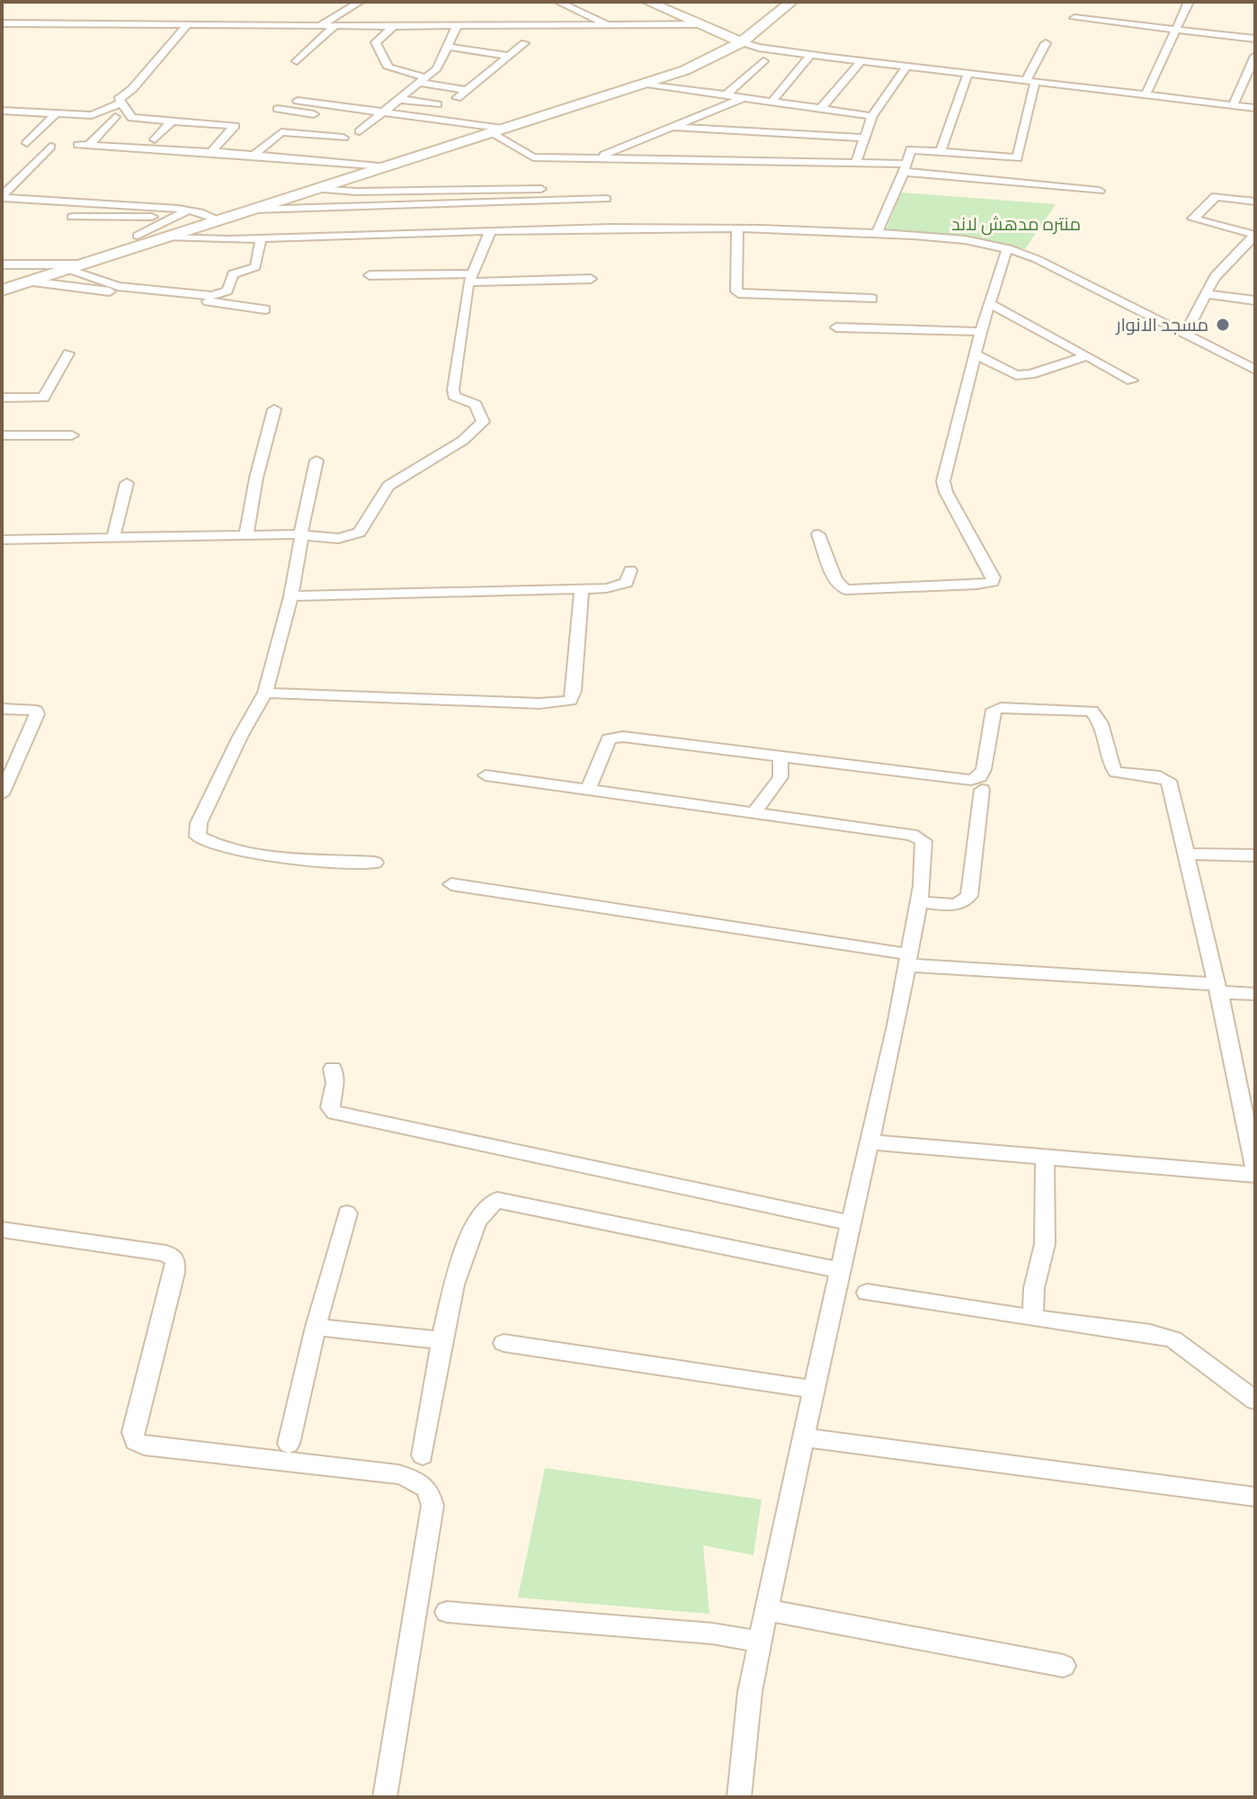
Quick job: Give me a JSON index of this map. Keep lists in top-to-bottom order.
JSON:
{
  "parks": ["منتره مدهش لاند"],
  "places": ["مسجد الانوار"]
}
